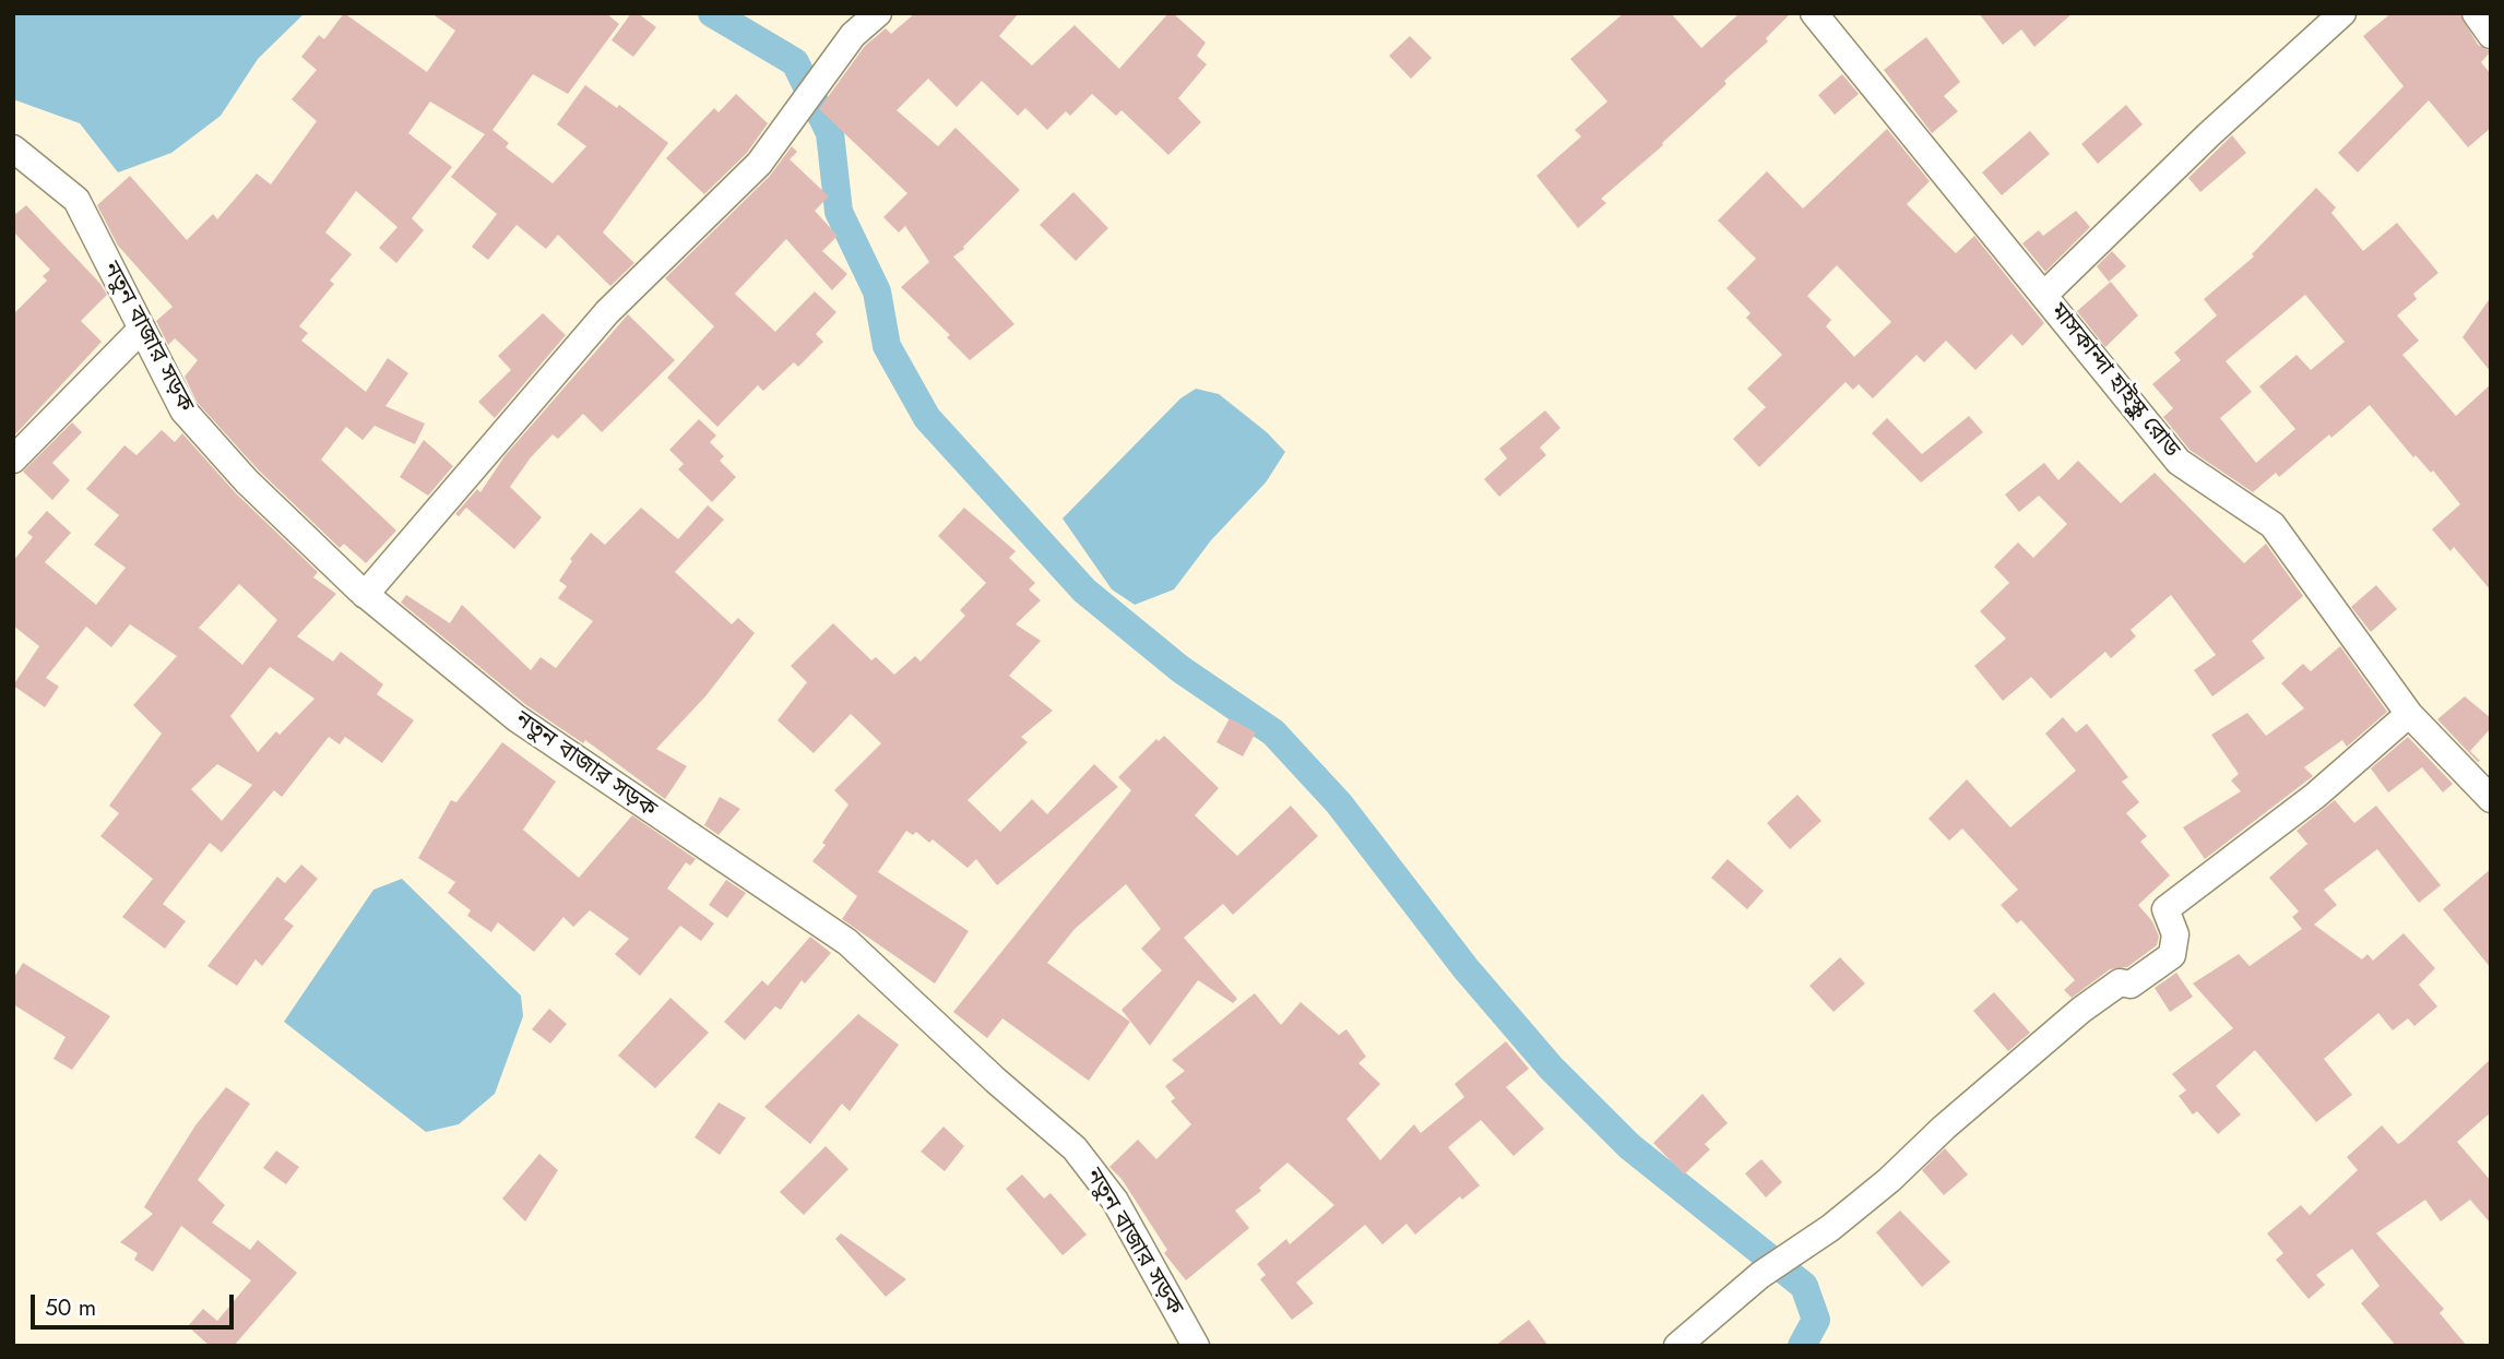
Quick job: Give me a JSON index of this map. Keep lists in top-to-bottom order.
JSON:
{
  "streets": {
    "street": ["নতুন বাজার সড়ক", "মাসকান্দা হাইস্কুল রোড"]
  },
  "scale_bar": "50 m"
}
